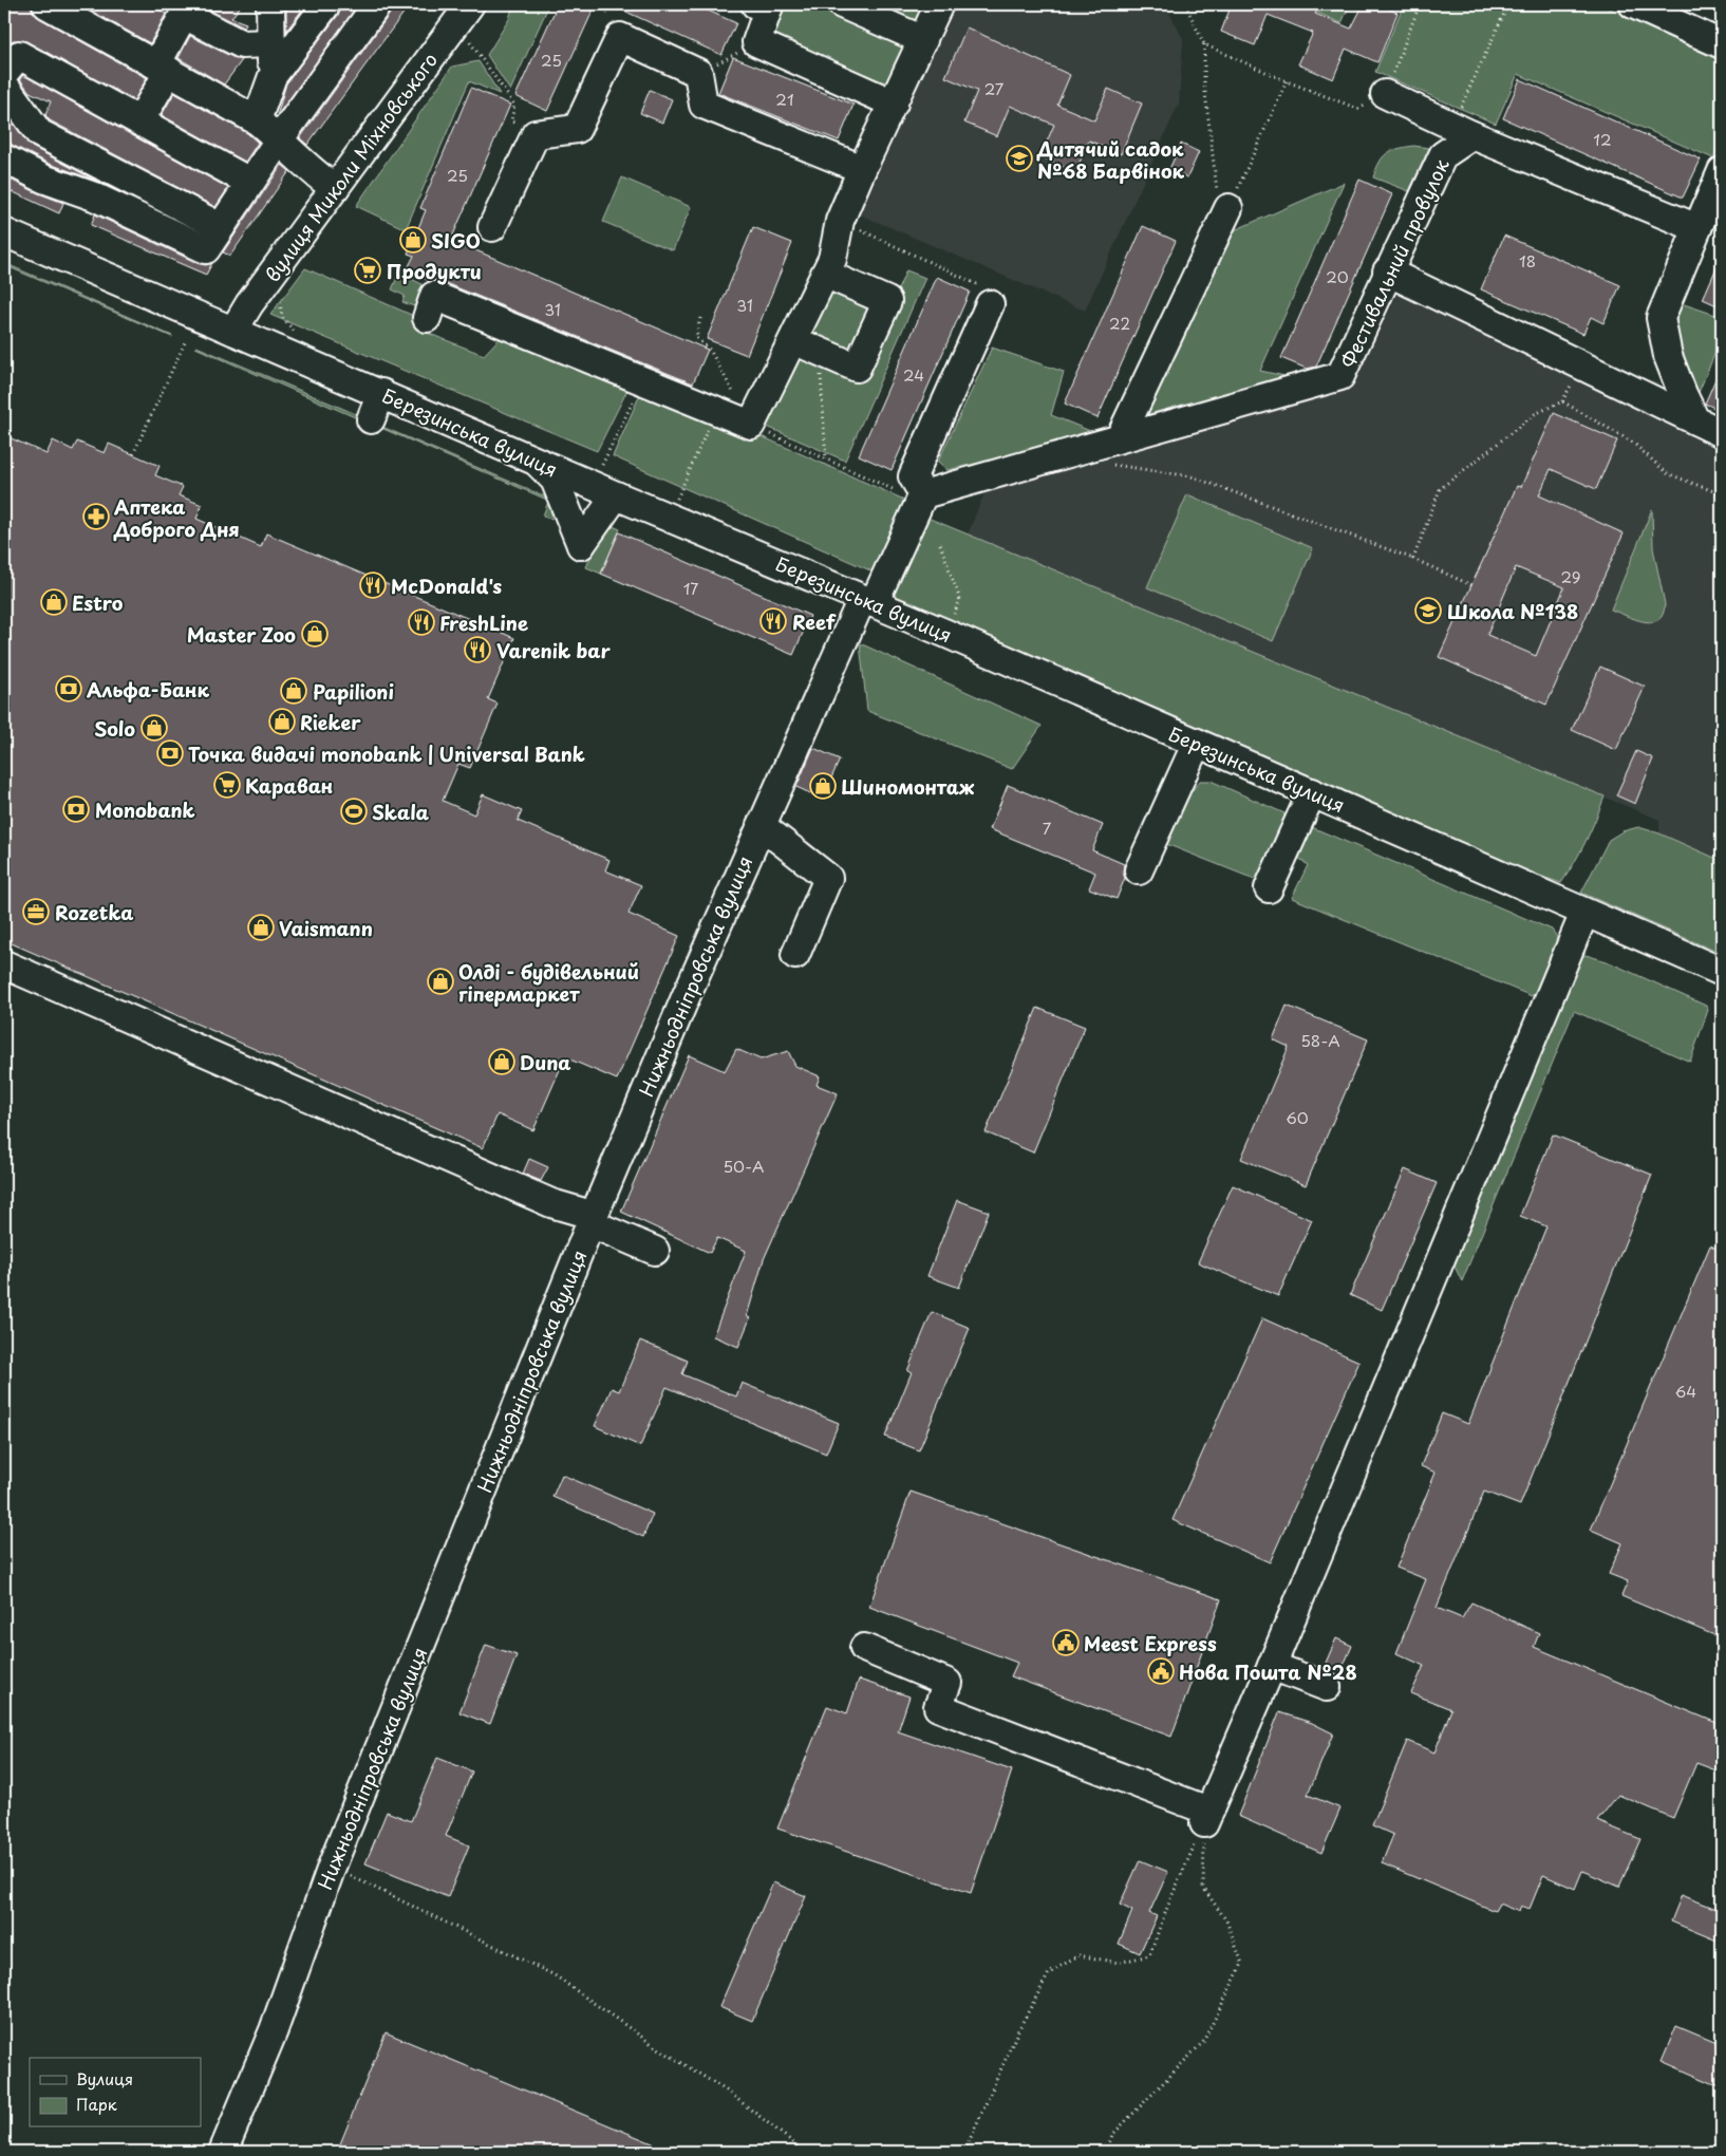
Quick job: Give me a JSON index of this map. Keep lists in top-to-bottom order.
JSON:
{
  "streets": {
    "street": [
      "вулиця Миколи Міхновського",
      "Фестивальний провулок",
      "Березинська вулиця",
      "Нижньодніпровська вулиця"
    ]
  },
  "crossings": [
    ["вулиця Миколи Міхновського", "Березинська вулиця"],
    ["Березинська вулиця", "Нижньодніпровська вулиця"]
  ],
  "places": {
    "school or university": ["Дитячий садок №68 Барвінок", "Школа №138"],
    "shop": [
      "SIGO",
      "Estro",
      "Master Zoo",
      "Papilioni",
      "Rieker",
      "Solo",
      "Шиномонтаж",
      "Vaismann",
      "Олді - будівельний гіпермаркет",
      "Duna"
    ],
    "supermarket": ["Продукти", "Караван"],
    "pharmacy": ["Аптека Доброго Дня"],
    "restaurant": [
      "McDonald's",
      "Reef",
      "FreshLine",
      "Varenik bar"
    ],
    "bank": ["Альфа-Банк", "Точка видачі monobank | Universal Bank", "Monobank"],
    "sports": ["Skala"],
    "office": ["Rozetka"],
    "public building": ["Meest Express", "Нова Пошта №28"]
  },
  "house_numbers": [
    "25",
    "27",
    "21",
    "12",
    "25",
    "18",
    "20",
    "31",
    "31",
    "22",
    "24",
    "29",
    "17",
    "7",
    "58-А",
    "60",
    "50-А",
    "64"
  ],
  "legend": ["Вулиця", "Парк"]
}
